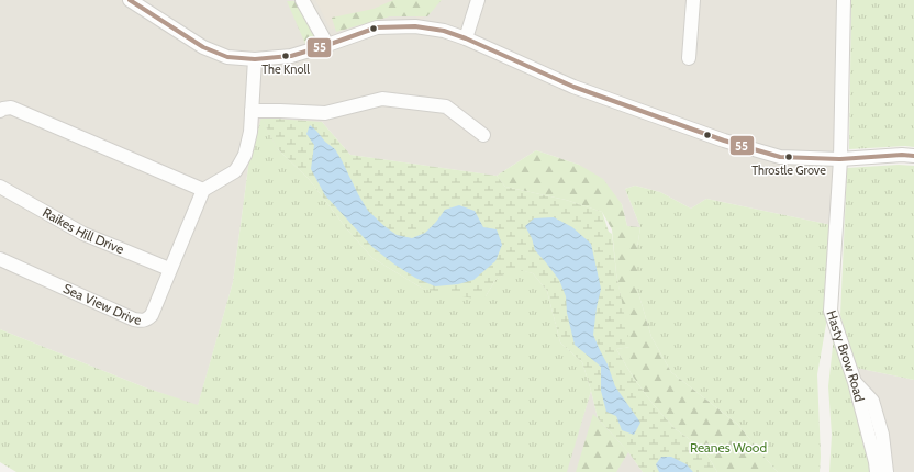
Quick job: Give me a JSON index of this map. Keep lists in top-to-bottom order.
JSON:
{
  "streets": {
    "street": ["Raikes Hill Drive", "Sea View Drive", "Hasty Brow Road"]
  },
  "crossings": [
    ["Raikes Hill Drive", "Sea View Drive"]
  ],
  "parks": ["Reanes Wood"],
  "places": ["The Knoll", "Throstle Grove"],
  "lines": ["transit line 55"]
}
